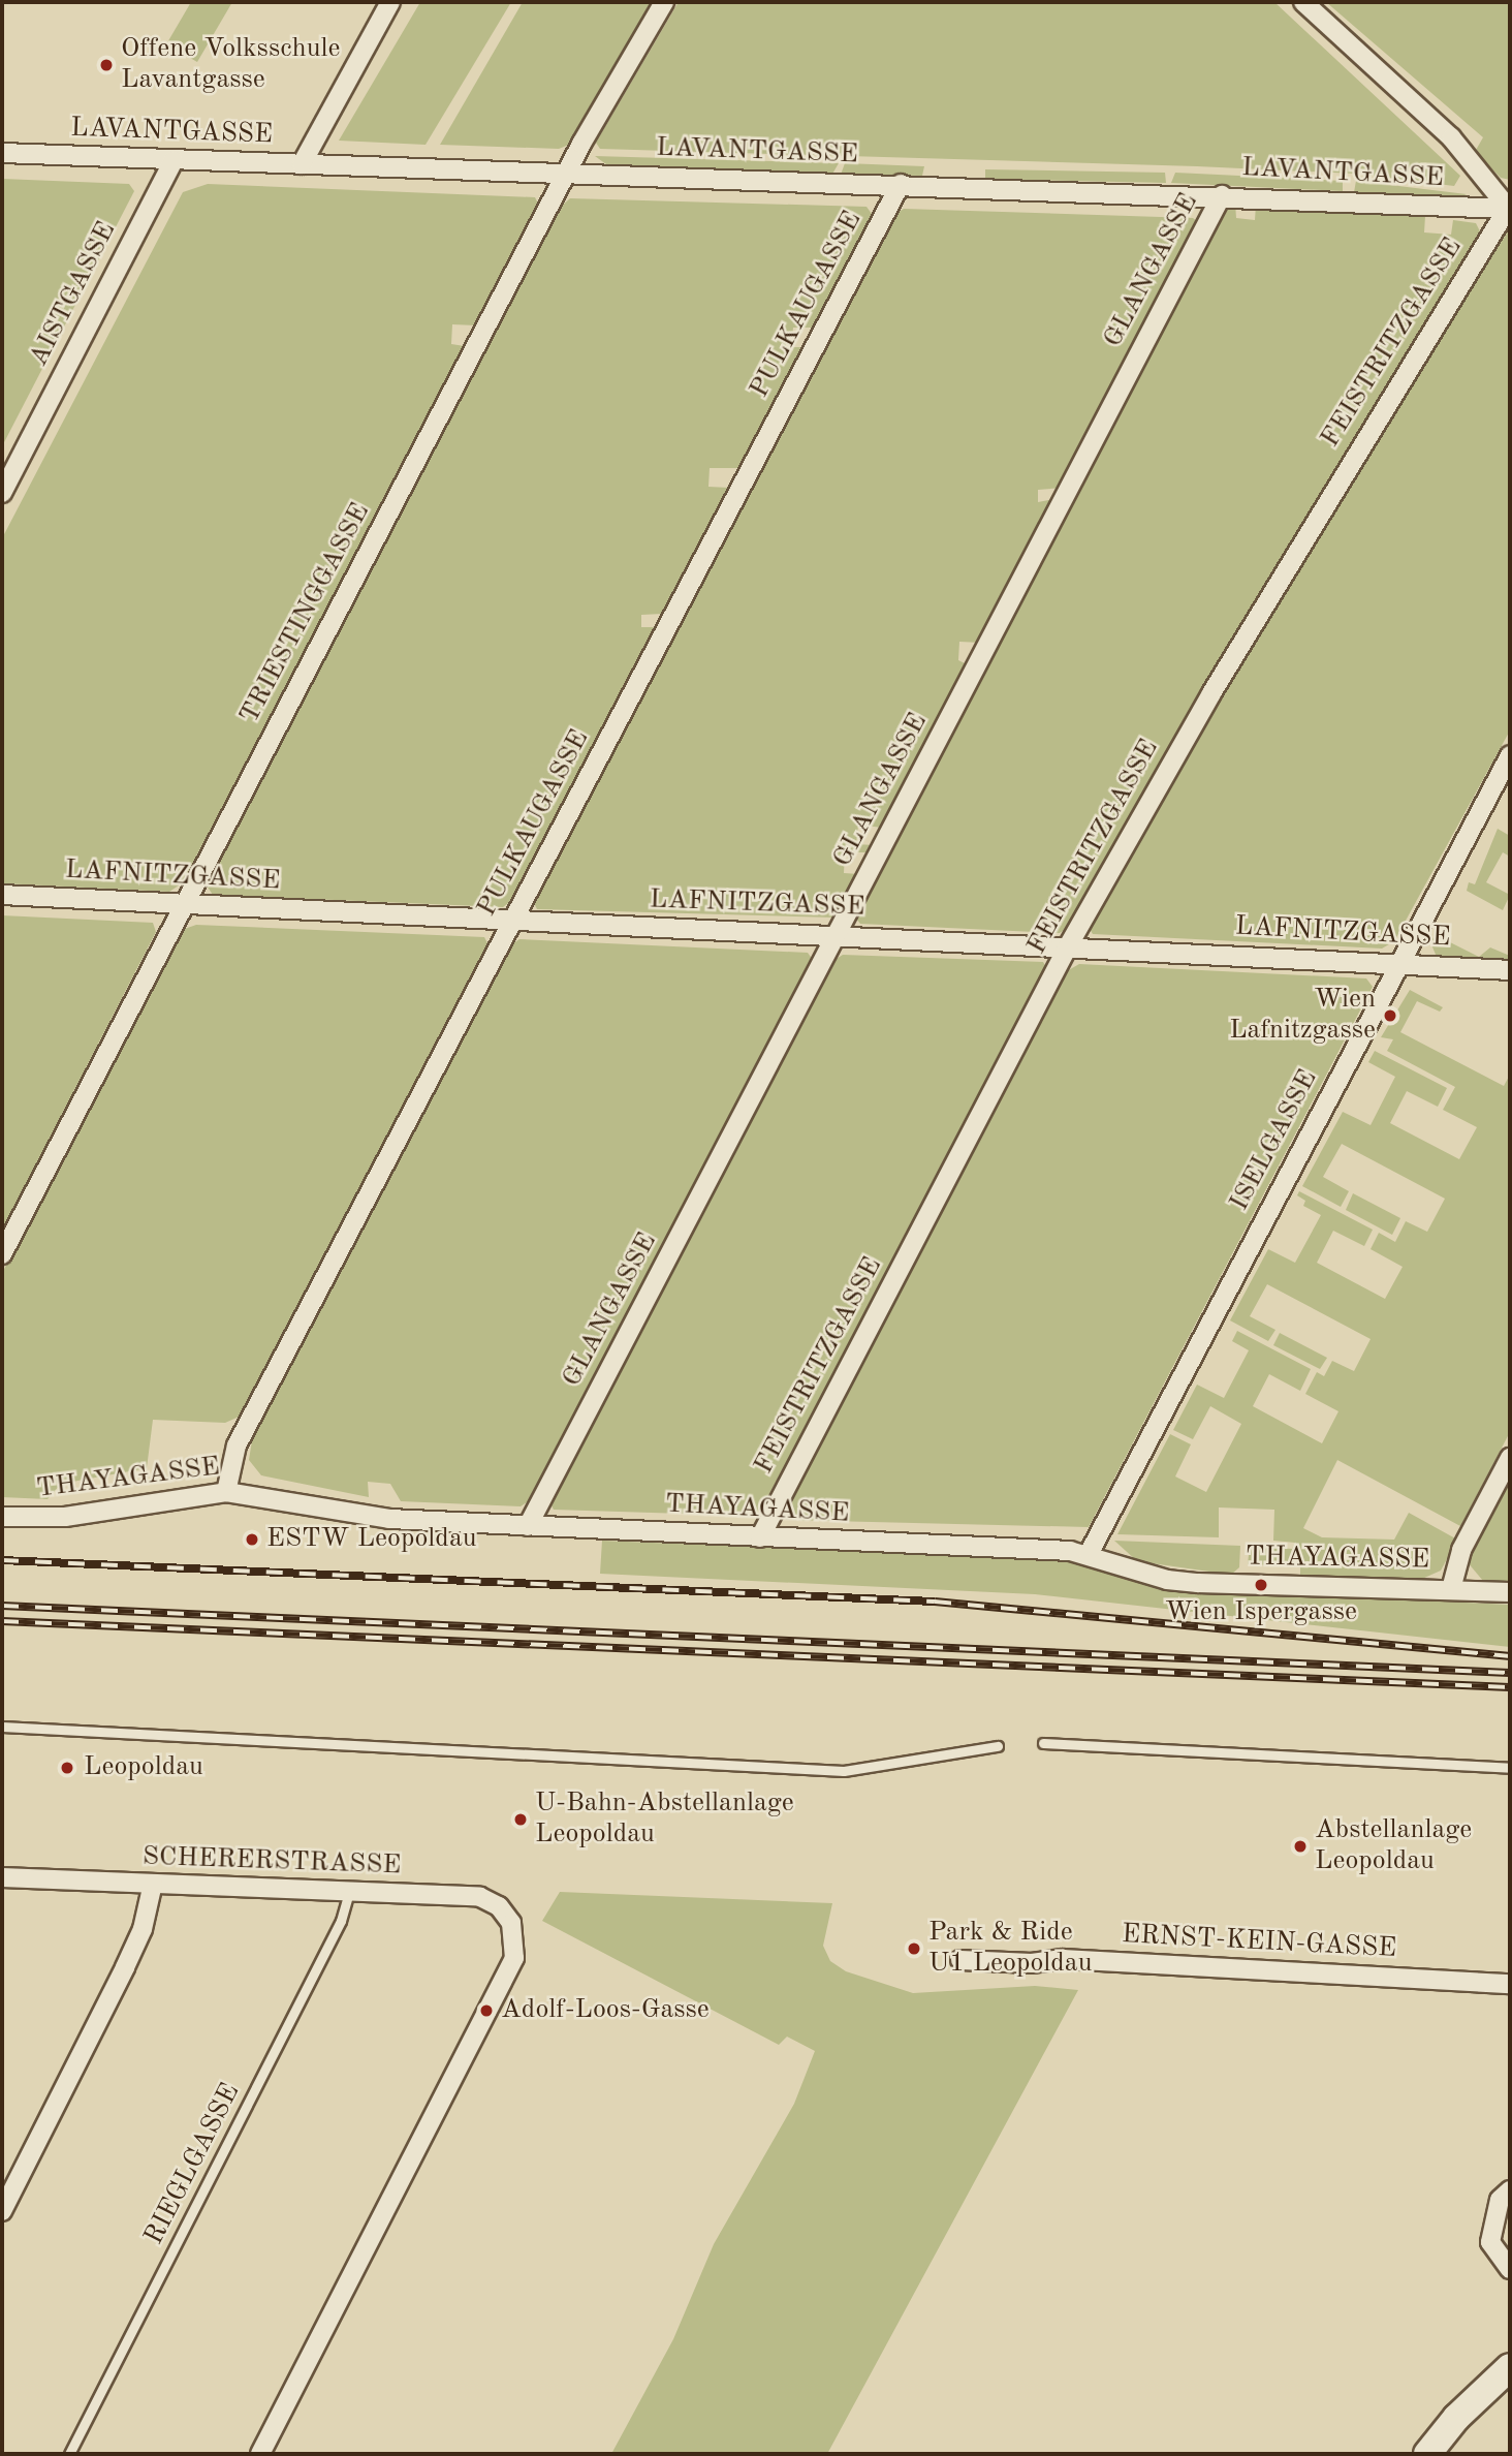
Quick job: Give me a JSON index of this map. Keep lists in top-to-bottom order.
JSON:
{
  "streets": {
    "street": [
      "LAVANTGASSE",
      "GLANGASSE",
      "AISTGASSE",
      "PULKAUGASSE",
      "FEISTRITZGASSE",
      "TRIESTINGGASSE",
      "LAFNITZGASSE",
      "ISELGASSE",
      "THAYAGASSE",
      "SCHERERSTRASSE",
      "ERNST-KEIN-GASSE"
    ],
    "lane": ["RIEGLGASSE"]
  },
  "crossings": [
    ["LAVANTGASSE", "GLANGASSE"],
    ["LAVANTGASSE", "AISTGASSE"],
    ["LAVANTGASSE", "PULKAUGASSE"],
    ["LAVANTGASSE", "FEISTRITZGASSE"],
    ["LAVANTGASSE", "TRIESTINGGASSE"],
    ["GLANGASSE", "LAFNITZGASSE"],
    ["GLANGASSE", "THAYAGASSE"],
    ["PULKAUGASSE", "LAFNITZGASSE"],
    ["PULKAUGASSE", "THAYAGASSE"],
    ["FEISTRITZGASSE", "LAFNITZGASSE"],
    ["FEISTRITZGASSE", "THAYAGASSE"],
    ["TRIESTINGGASSE", "LAFNITZGASSE"],
    ["LAFNITZGASSE", "ISELGASSE"],
    ["ISELGASSE", "THAYAGASSE"],
    ["SCHERERSTRASSE", "RIEGLGASSE"]
  ],
  "places": [
    "Offene Volksschule Lavantgasse",
    "Wien Lafnitzgasse",
    "ESTW Leopoldau",
    "Wien Ispergasse",
    "Leopoldau",
    "U-Bahn-Abstellanlage Leopoldau",
    "Abstellanlage Leopoldau",
    "Park & Ride U1 Leopoldau",
    "Adolf-Loos-Gasse"
  ]
}
